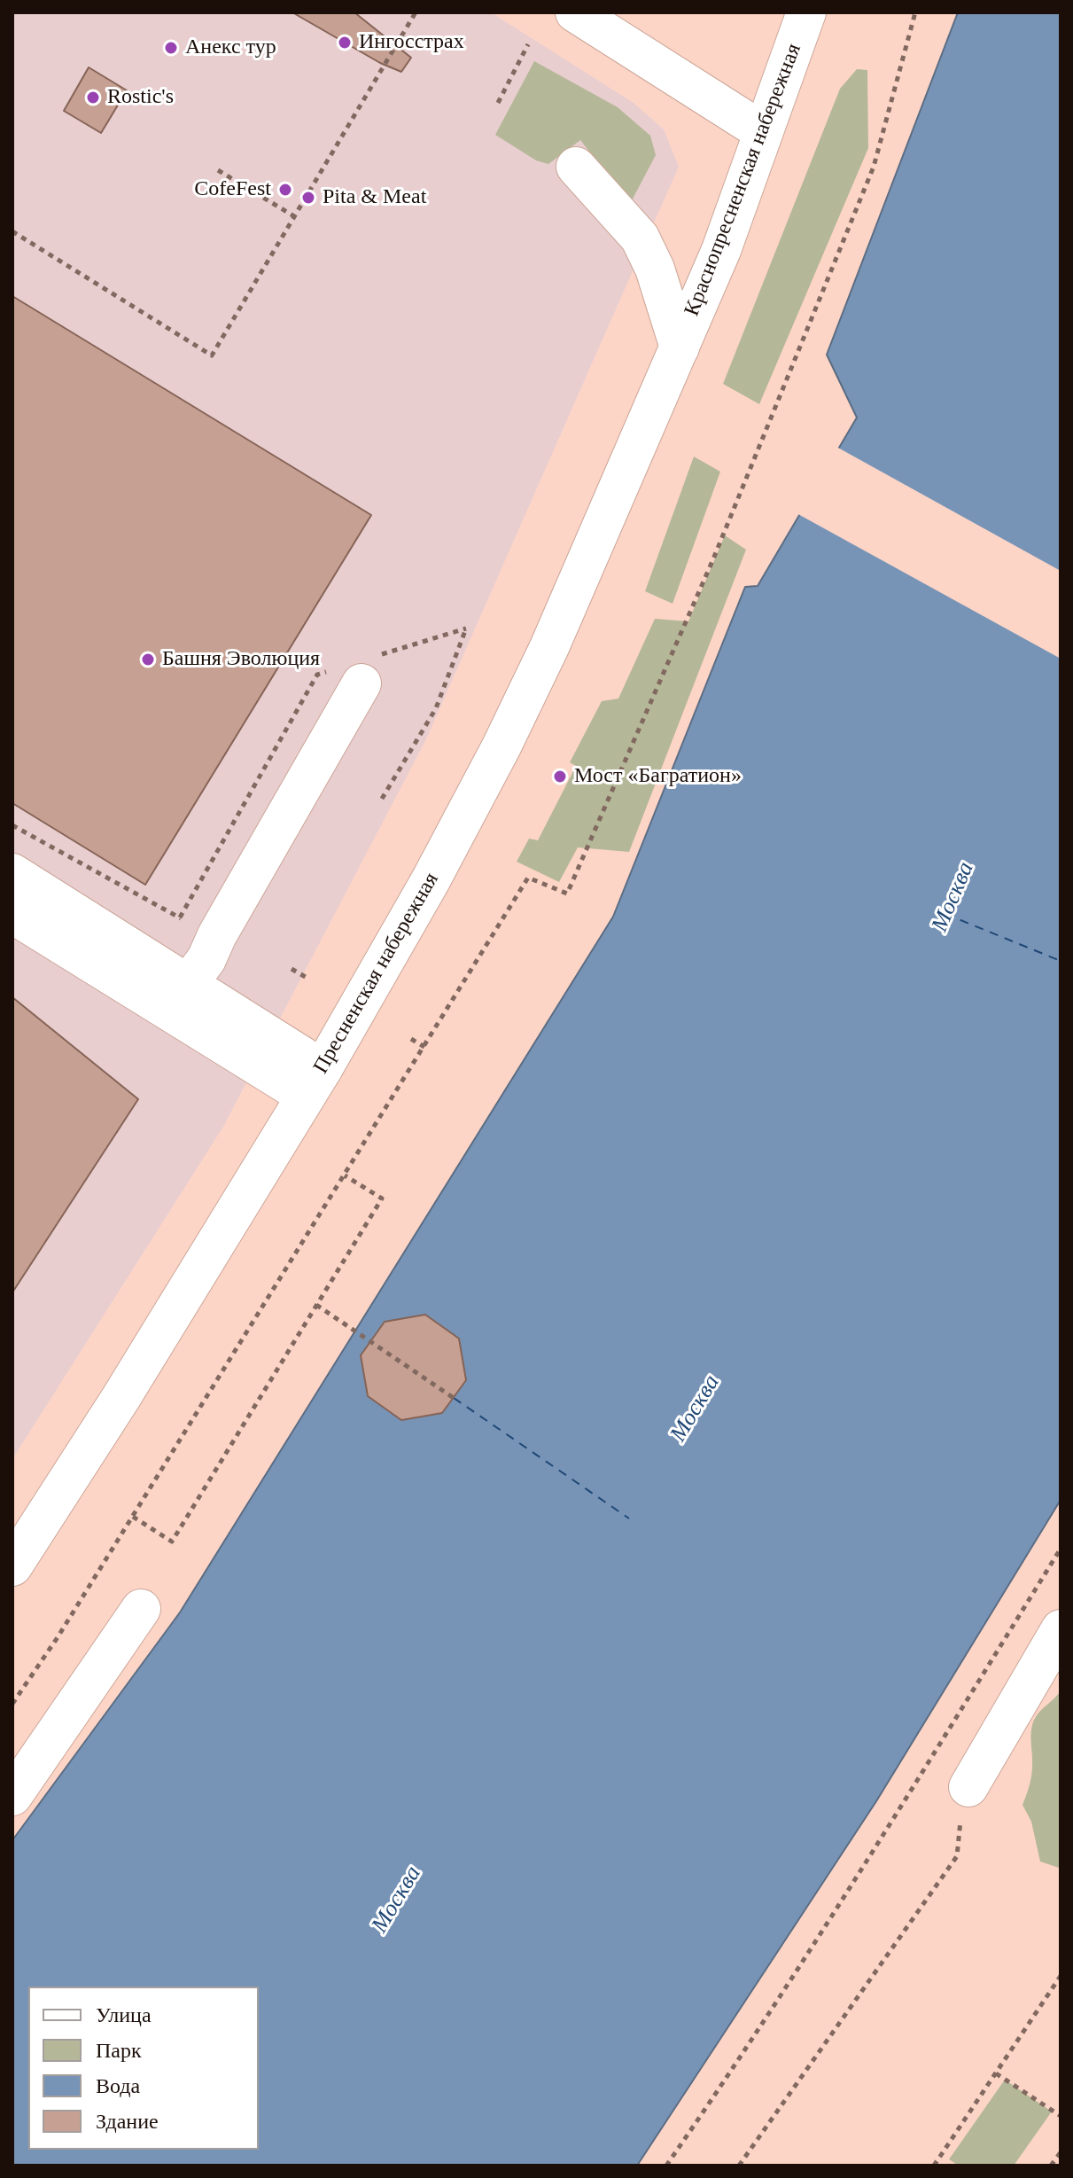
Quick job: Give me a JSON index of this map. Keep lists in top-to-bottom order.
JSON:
{
  "streets": {
    "main road": ["Краснопресненская набережная", "Пресненская набережная"]
  },
  "crossings": [
    ["Краснопресненская набережная", "Пресненская набережная"]
  ],
  "water": ["Москва"],
  "places": [
    "Ингосстрах",
    "Анекс тур",
    "Rostic's",
    "CofeFest",
    "Pita & Meat",
    "Башня Эволюция",
    "Мост «Багратион»"
  ],
  "legend": [
    "Улица",
    "Парк",
    "Вода",
    "Здание"
  ]
}
